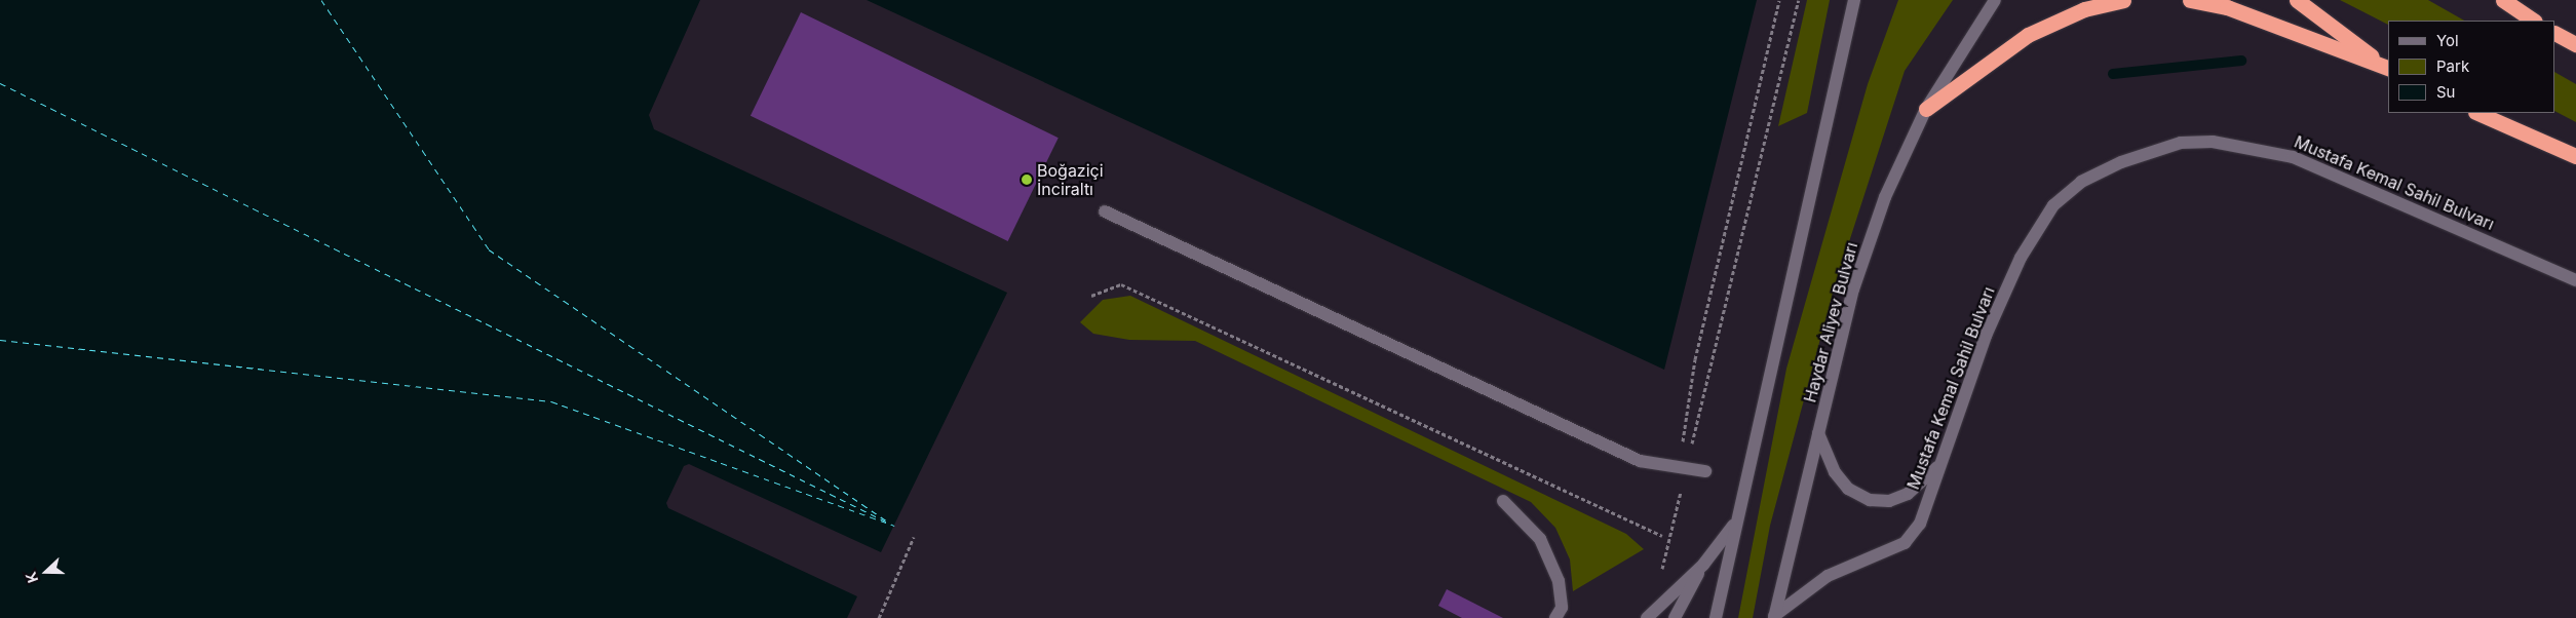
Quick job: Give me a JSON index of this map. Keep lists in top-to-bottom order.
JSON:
{
  "streets": {
    "main road": ["Mustafa Kemal Sahil Bulvarı", "Haydar Aliyev Bulvarı"]
  },
  "crossings": [
    ["Mustafa Kemal Sahil Bulvarı", "Haydar Aliyev Bulvarı"]
  ],
  "places": ["Boğaziçi İnciraltı"],
  "legend": ["Yol", "Park", "Su"],
  "north": "left"
}
